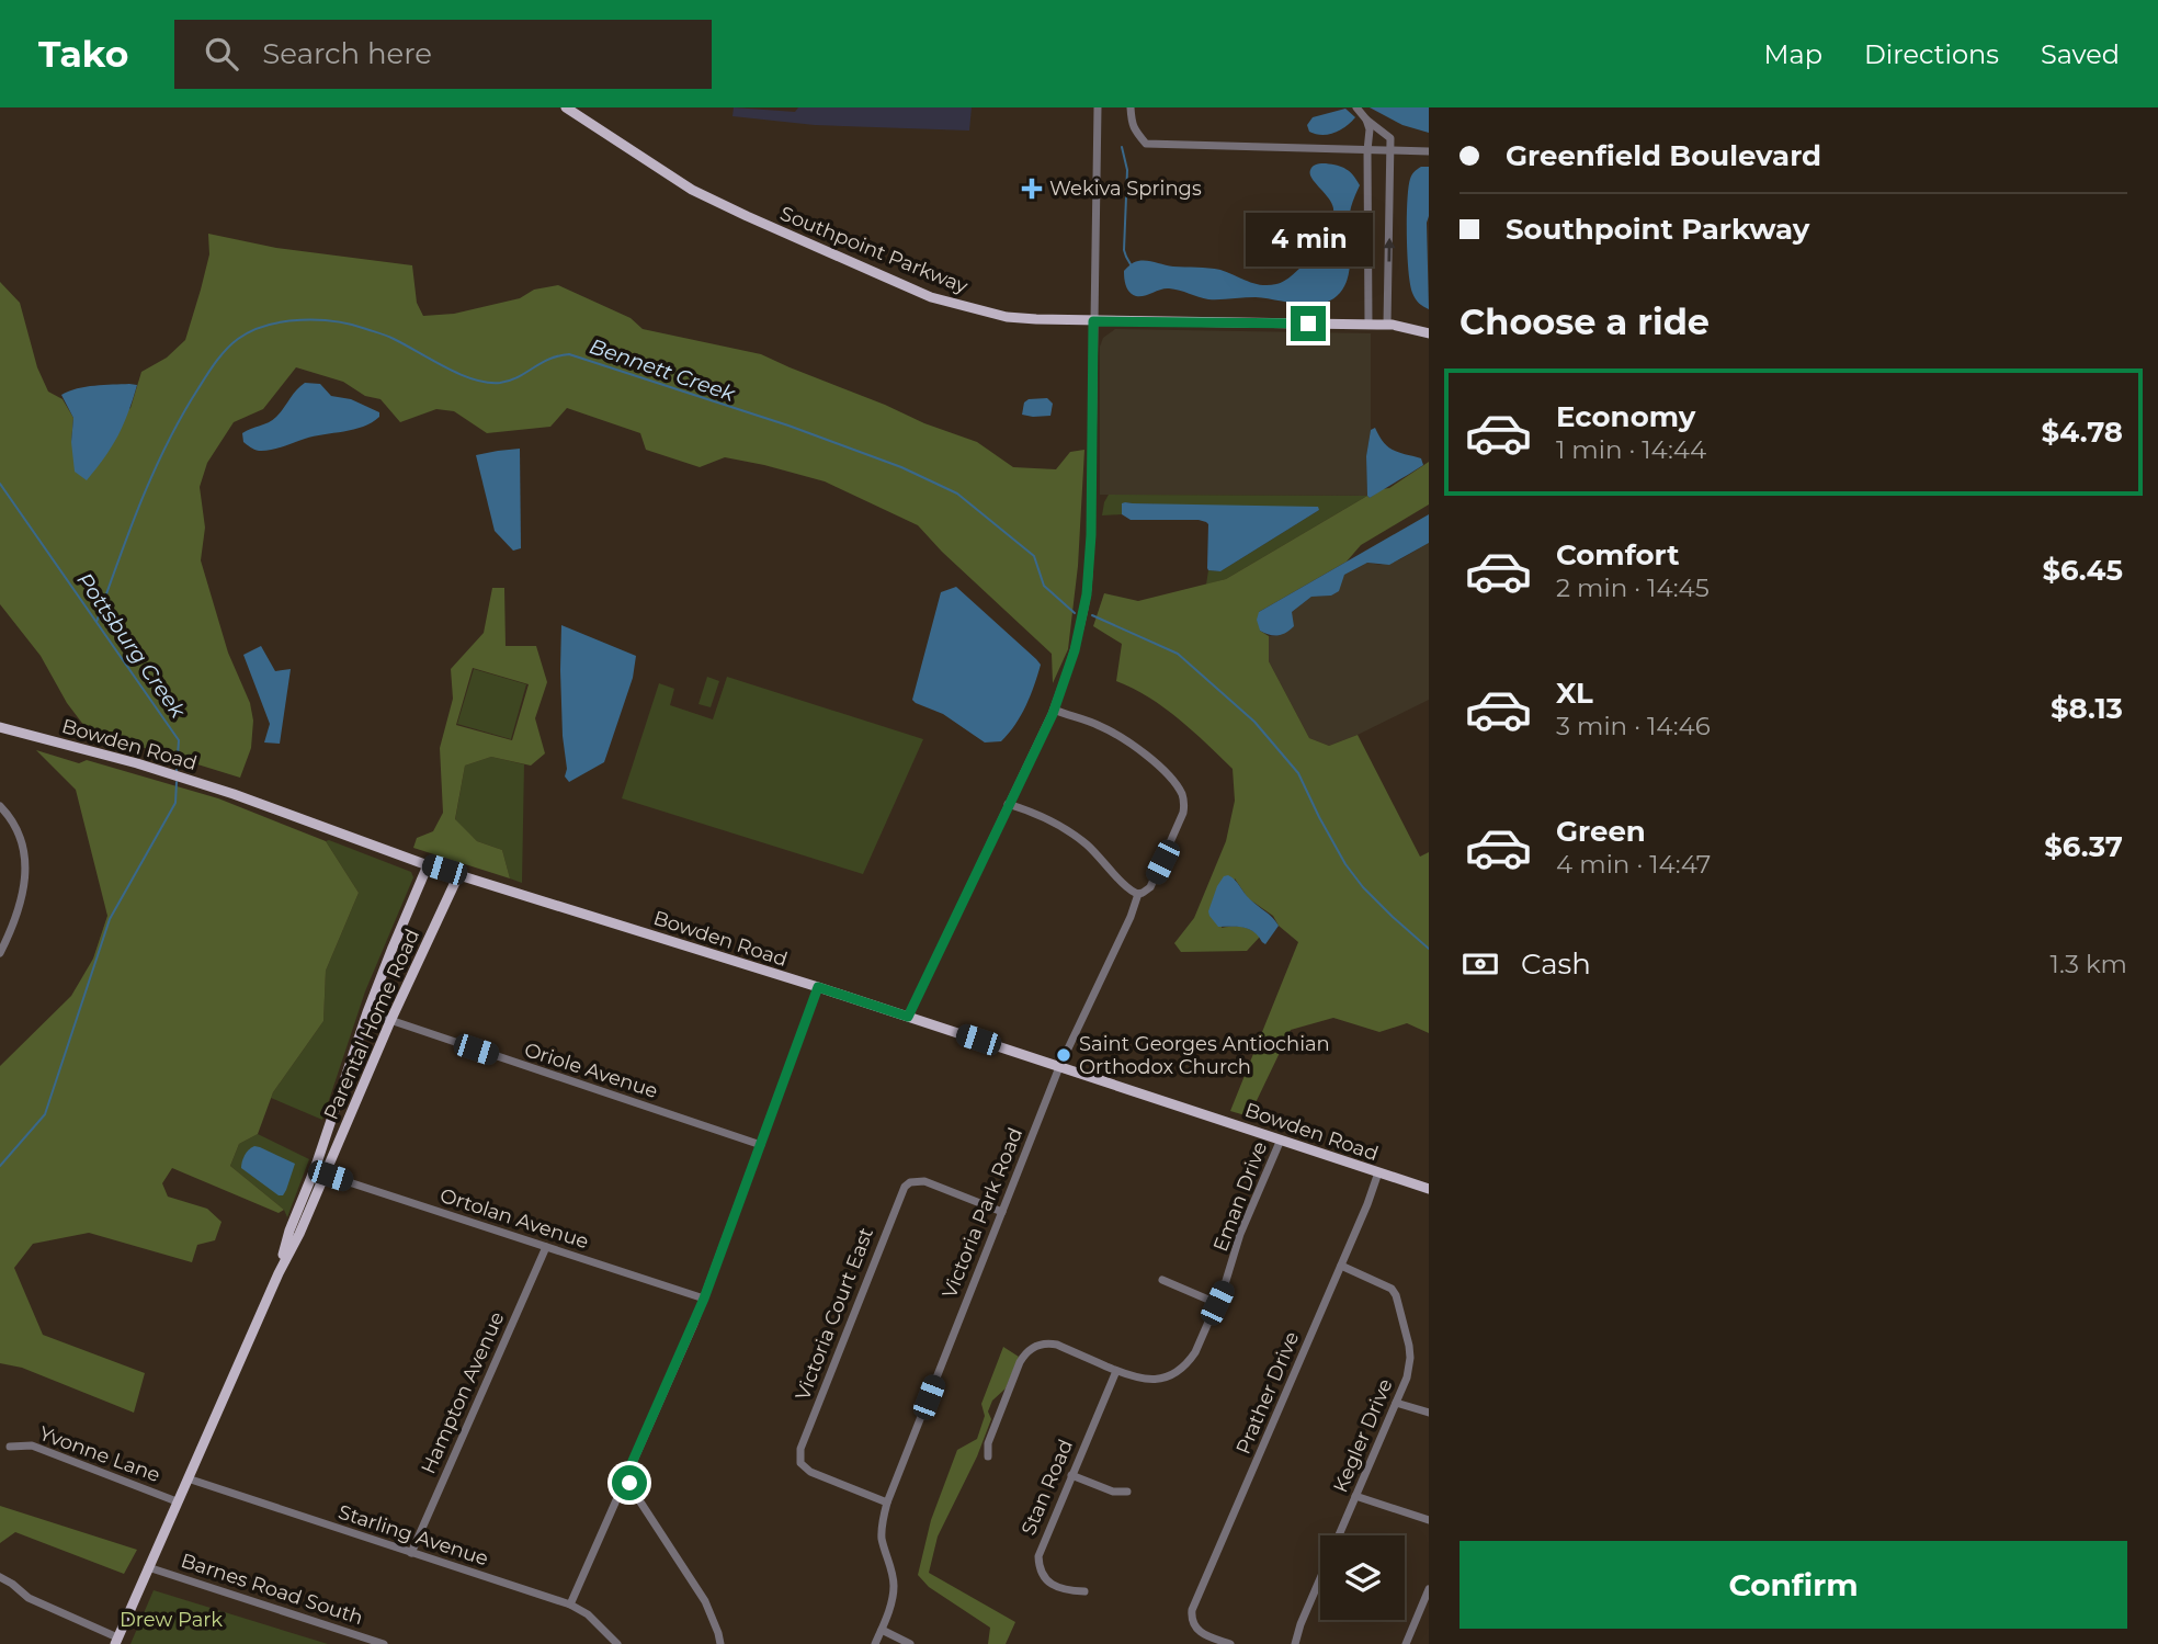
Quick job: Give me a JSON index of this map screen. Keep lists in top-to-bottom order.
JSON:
{
  "streets": {
    "main road": ["Southpoint Parkway", "Bowden Road", "Parental Home Road"],
    "street": [
      "Oriole Avenue",
      "Eman Drive",
      "Victoria Park Road",
      "Ortolan Avenue",
      "Victoria Court East",
      "Hampton Avenue",
      "Prather Drive",
      "Kegler Drive",
      "Yvonne Lane",
      "Stan Road",
      "Starling Avenue",
      "Barnes Road South"
    ]
  },
  "crossings": [
    ["Bowden Road", "Parental Home Road"],
    ["Bowden Road", "Eman Drive"],
    ["Bowden Road", "Victoria Park Road"],
    ["Bowden Road", "Prather Drive"],
    ["Parental Home Road", "Oriole Avenue"],
    ["Parental Home Road", "Ortolan Avenue"],
    ["Parental Home Road", "Yvonne Lane"],
    ["Parental Home Road", "Starling Avenue"],
    ["Parental Home Road", "Barnes Road South"],
    ["Eman Drive", "Stan Road"],
    ["Victoria Park Road", "Victoria Court East"],
    ["Ortolan Avenue", "Hampton Avenue"],
    ["Hampton Avenue", "Starling Avenue"],
    ["Prather Drive", "Kegler Drive"]
  ],
  "water": ["Bennett Creek", "Pottsburg Creek"],
  "parks": ["Drew Park"],
  "places": {
    "health": ["Wekiva Springs"],
    "other": ["Saint Georges Antiochian Orthodox Church"]
  },
  "page": {
    "header": "Tako",
    "search": "Search here",
    "nav": ["Map", "Directions", "Saved"],
    "banner": ["Greenfield Boulevard", "Southpoint Parkway"],
    "bubble": "4 min",
    "heading": "Choose a ride",
    "list": [
      {
        "name": "Economy",
        "note": "1 min · 14:44",
        "value": "$4.78"
      },
      {
        "name": "Comfort",
        "note": "2 min · 14:45",
        "value": "$6.45"
      },
      {
        "name": "XL",
        "note": "3 min · 14:46",
        "value": "$8.13"
      },
      {
        "name": "Green",
        "note": "4 min · 14:47",
        "value": "$6.37"
      }
    ],
    "pay": ["Cash", "1.3 km"],
    "buttons": "Confirm"
  }
}
